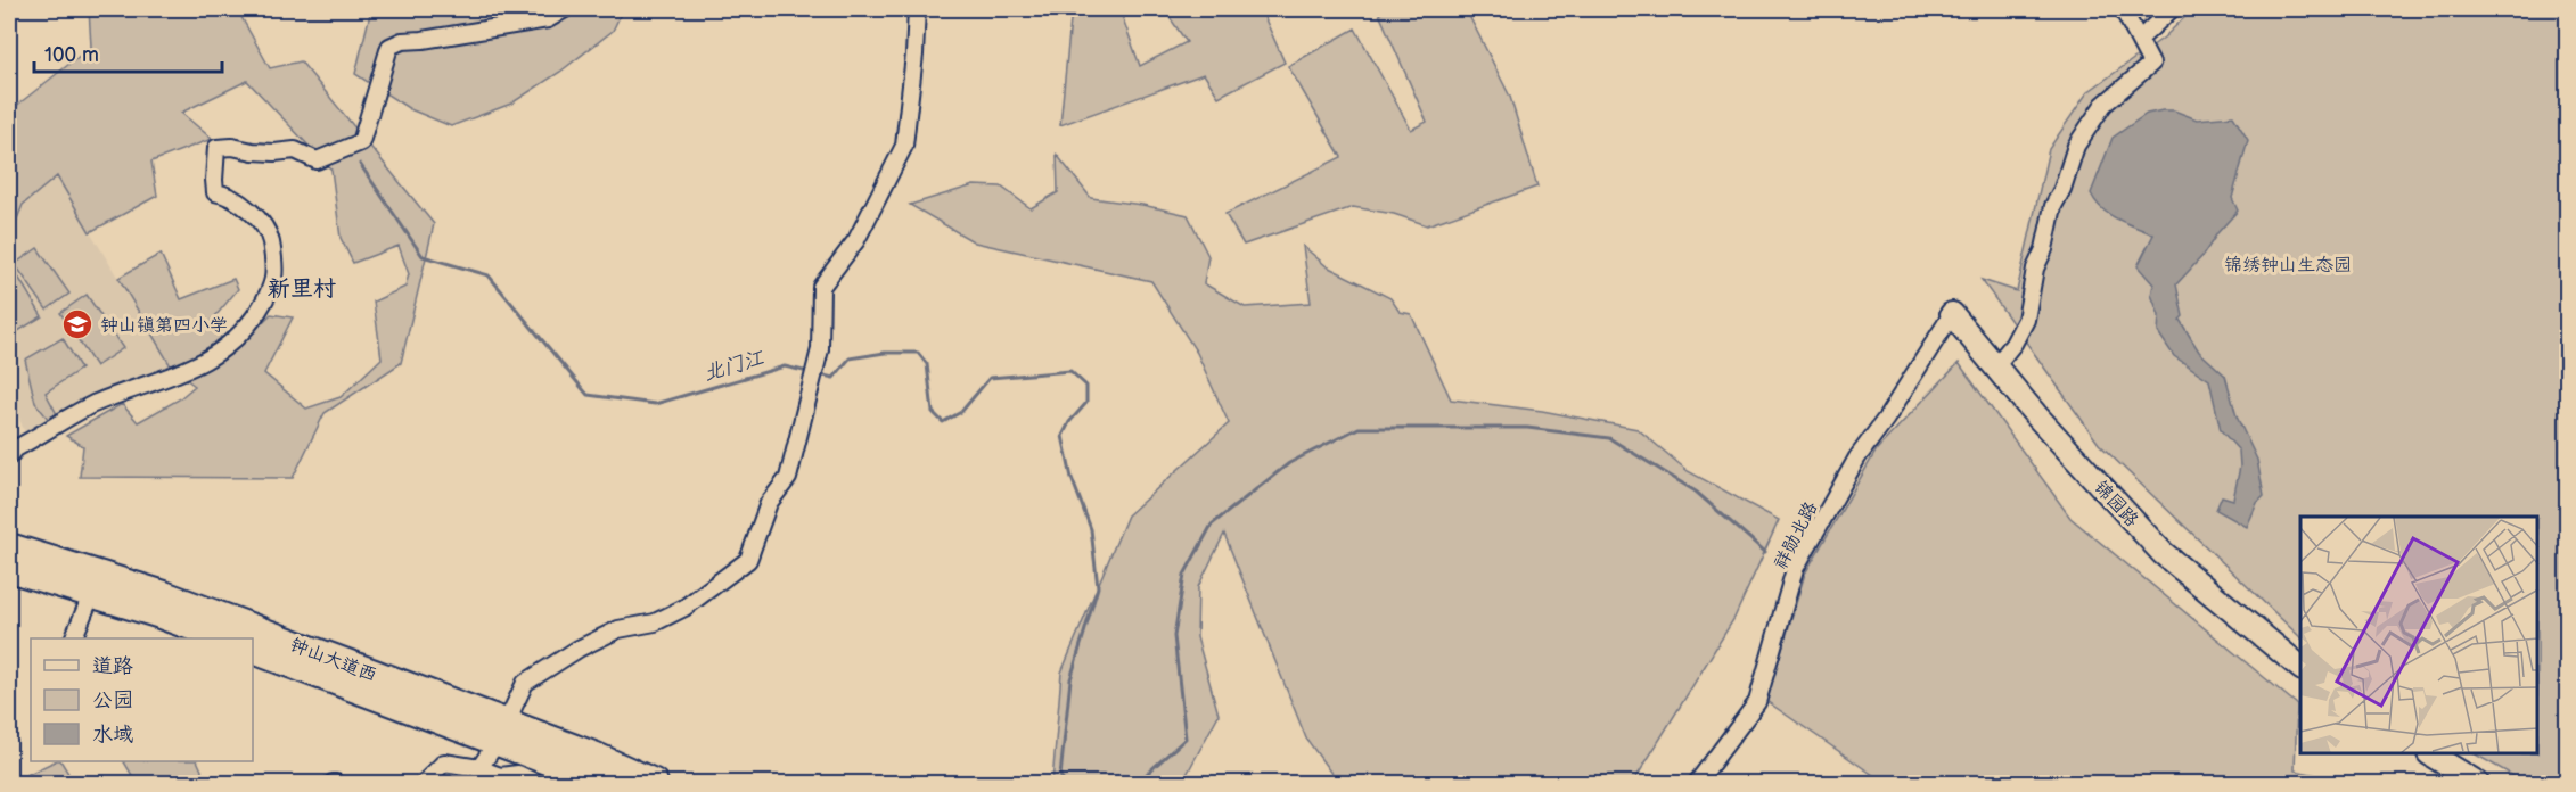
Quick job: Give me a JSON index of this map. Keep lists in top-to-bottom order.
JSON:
{
  "streets": {
    "highway": ["钟山大道西"],
    "street": ["锦园路", "祥勋北路"]
  },
  "crossings": [
    ["锦园路", "祥勋北路"]
  ],
  "districts": ["新里村"],
  "water": ["北门江"],
  "parks": ["锦绣钟山生态园"],
  "places": {
    "school or university": ["钟山镇第四小学"]
  },
  "legend": ["道路", "公园", "水域"],
  "scale_bar": "100 m"
}
